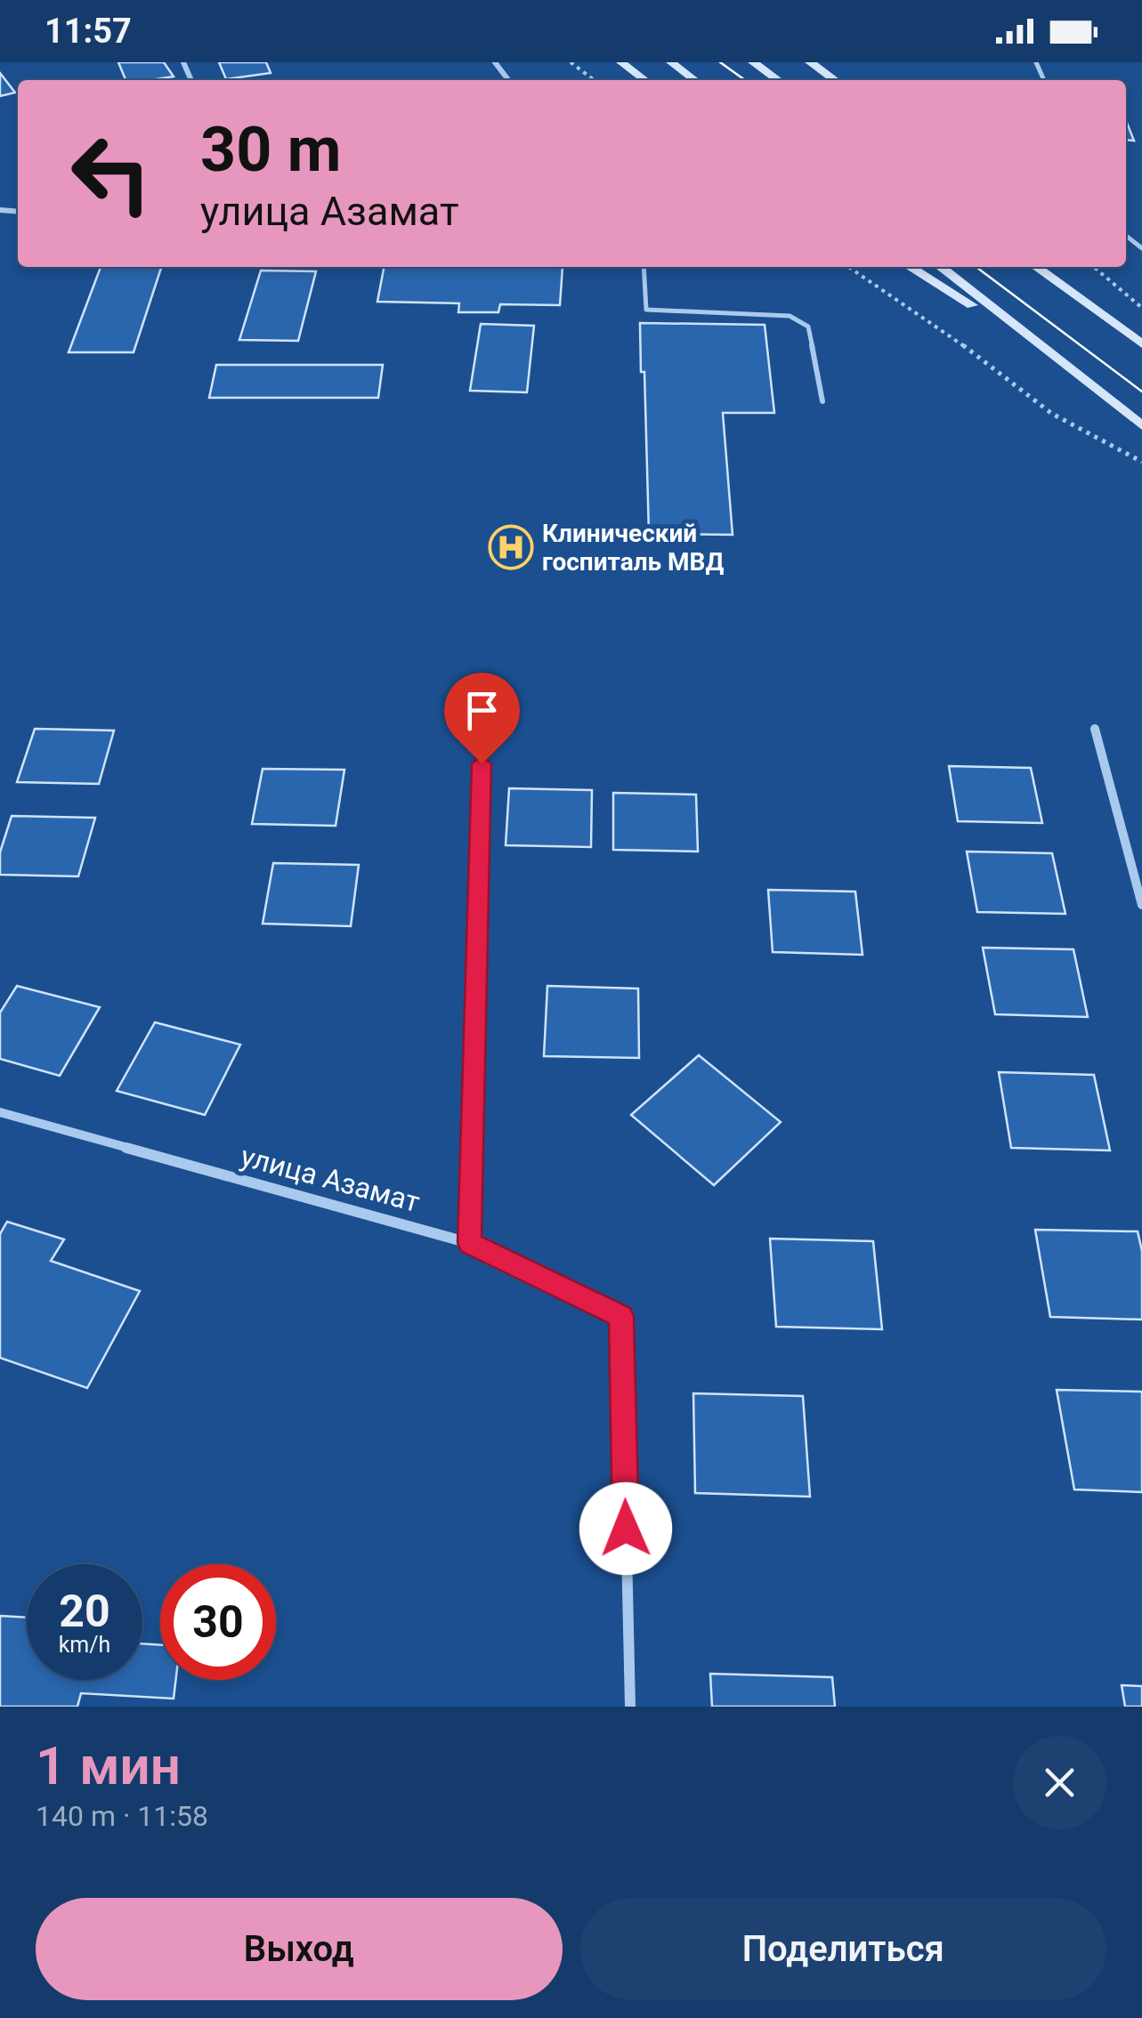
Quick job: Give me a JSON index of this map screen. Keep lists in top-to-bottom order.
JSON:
{
  "streets": {
    "street": ["улица Азамат"]
  },
  "places": {
    "hospital": ["Клинический госпиталь МВД"]
  },
  "page": {
    "status": "11:57",
    "turn": ["30 m", "улица Азамат"],
    "speed": "20 km/h",
    "limit": "30",
    "heading": ["1 мин", "140 m · 11:58"],
    "buttons": ["Выход", "Поделиться"]
  }
}
